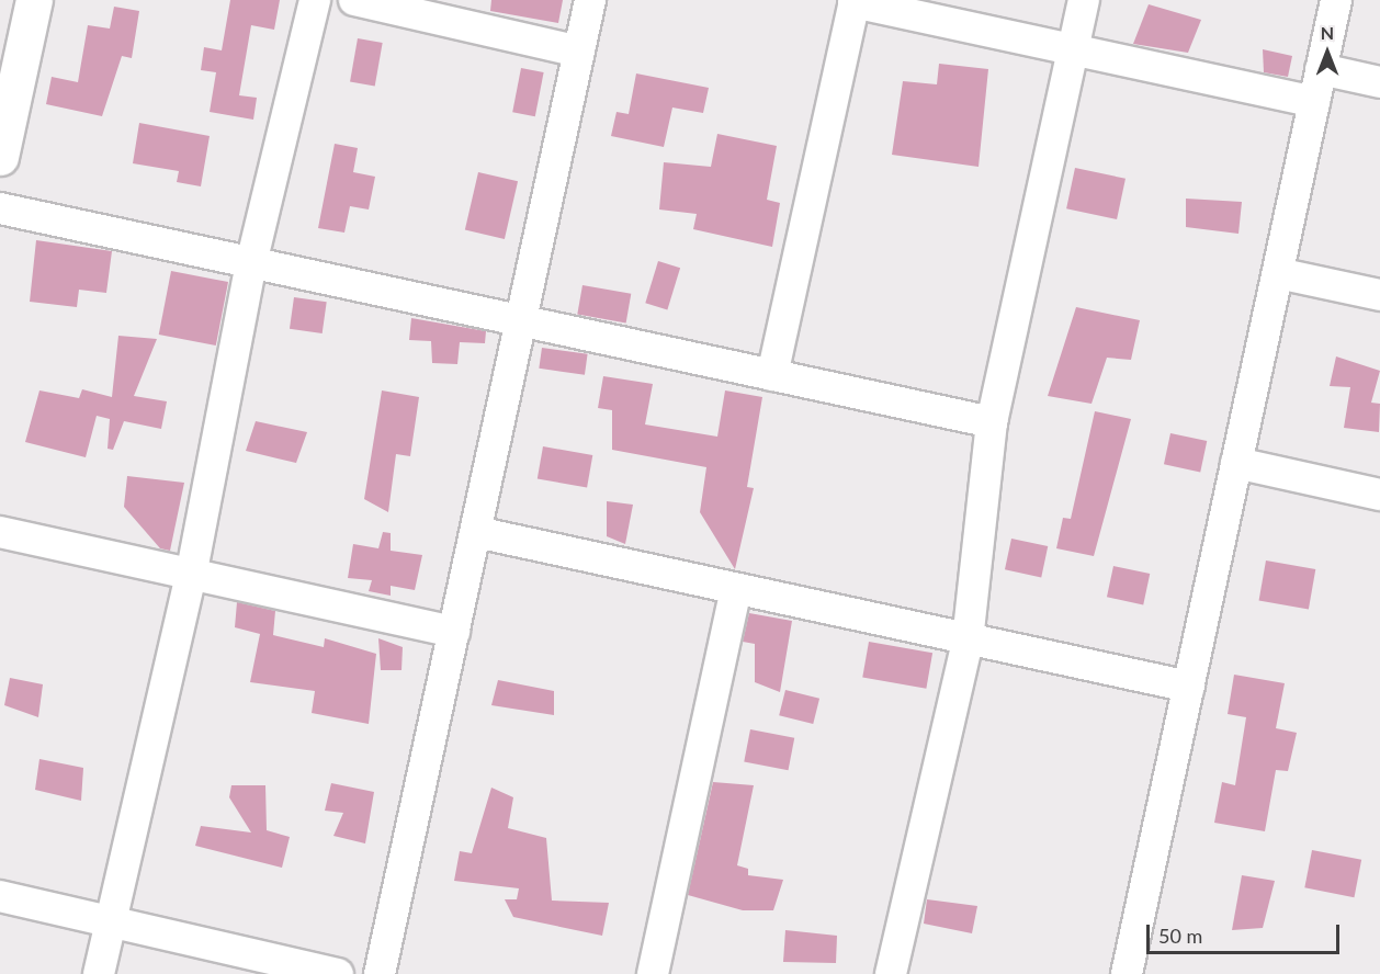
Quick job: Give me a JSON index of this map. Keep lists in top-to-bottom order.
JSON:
{
  "scale_bar": "50 m",
  "north": "top"
}
